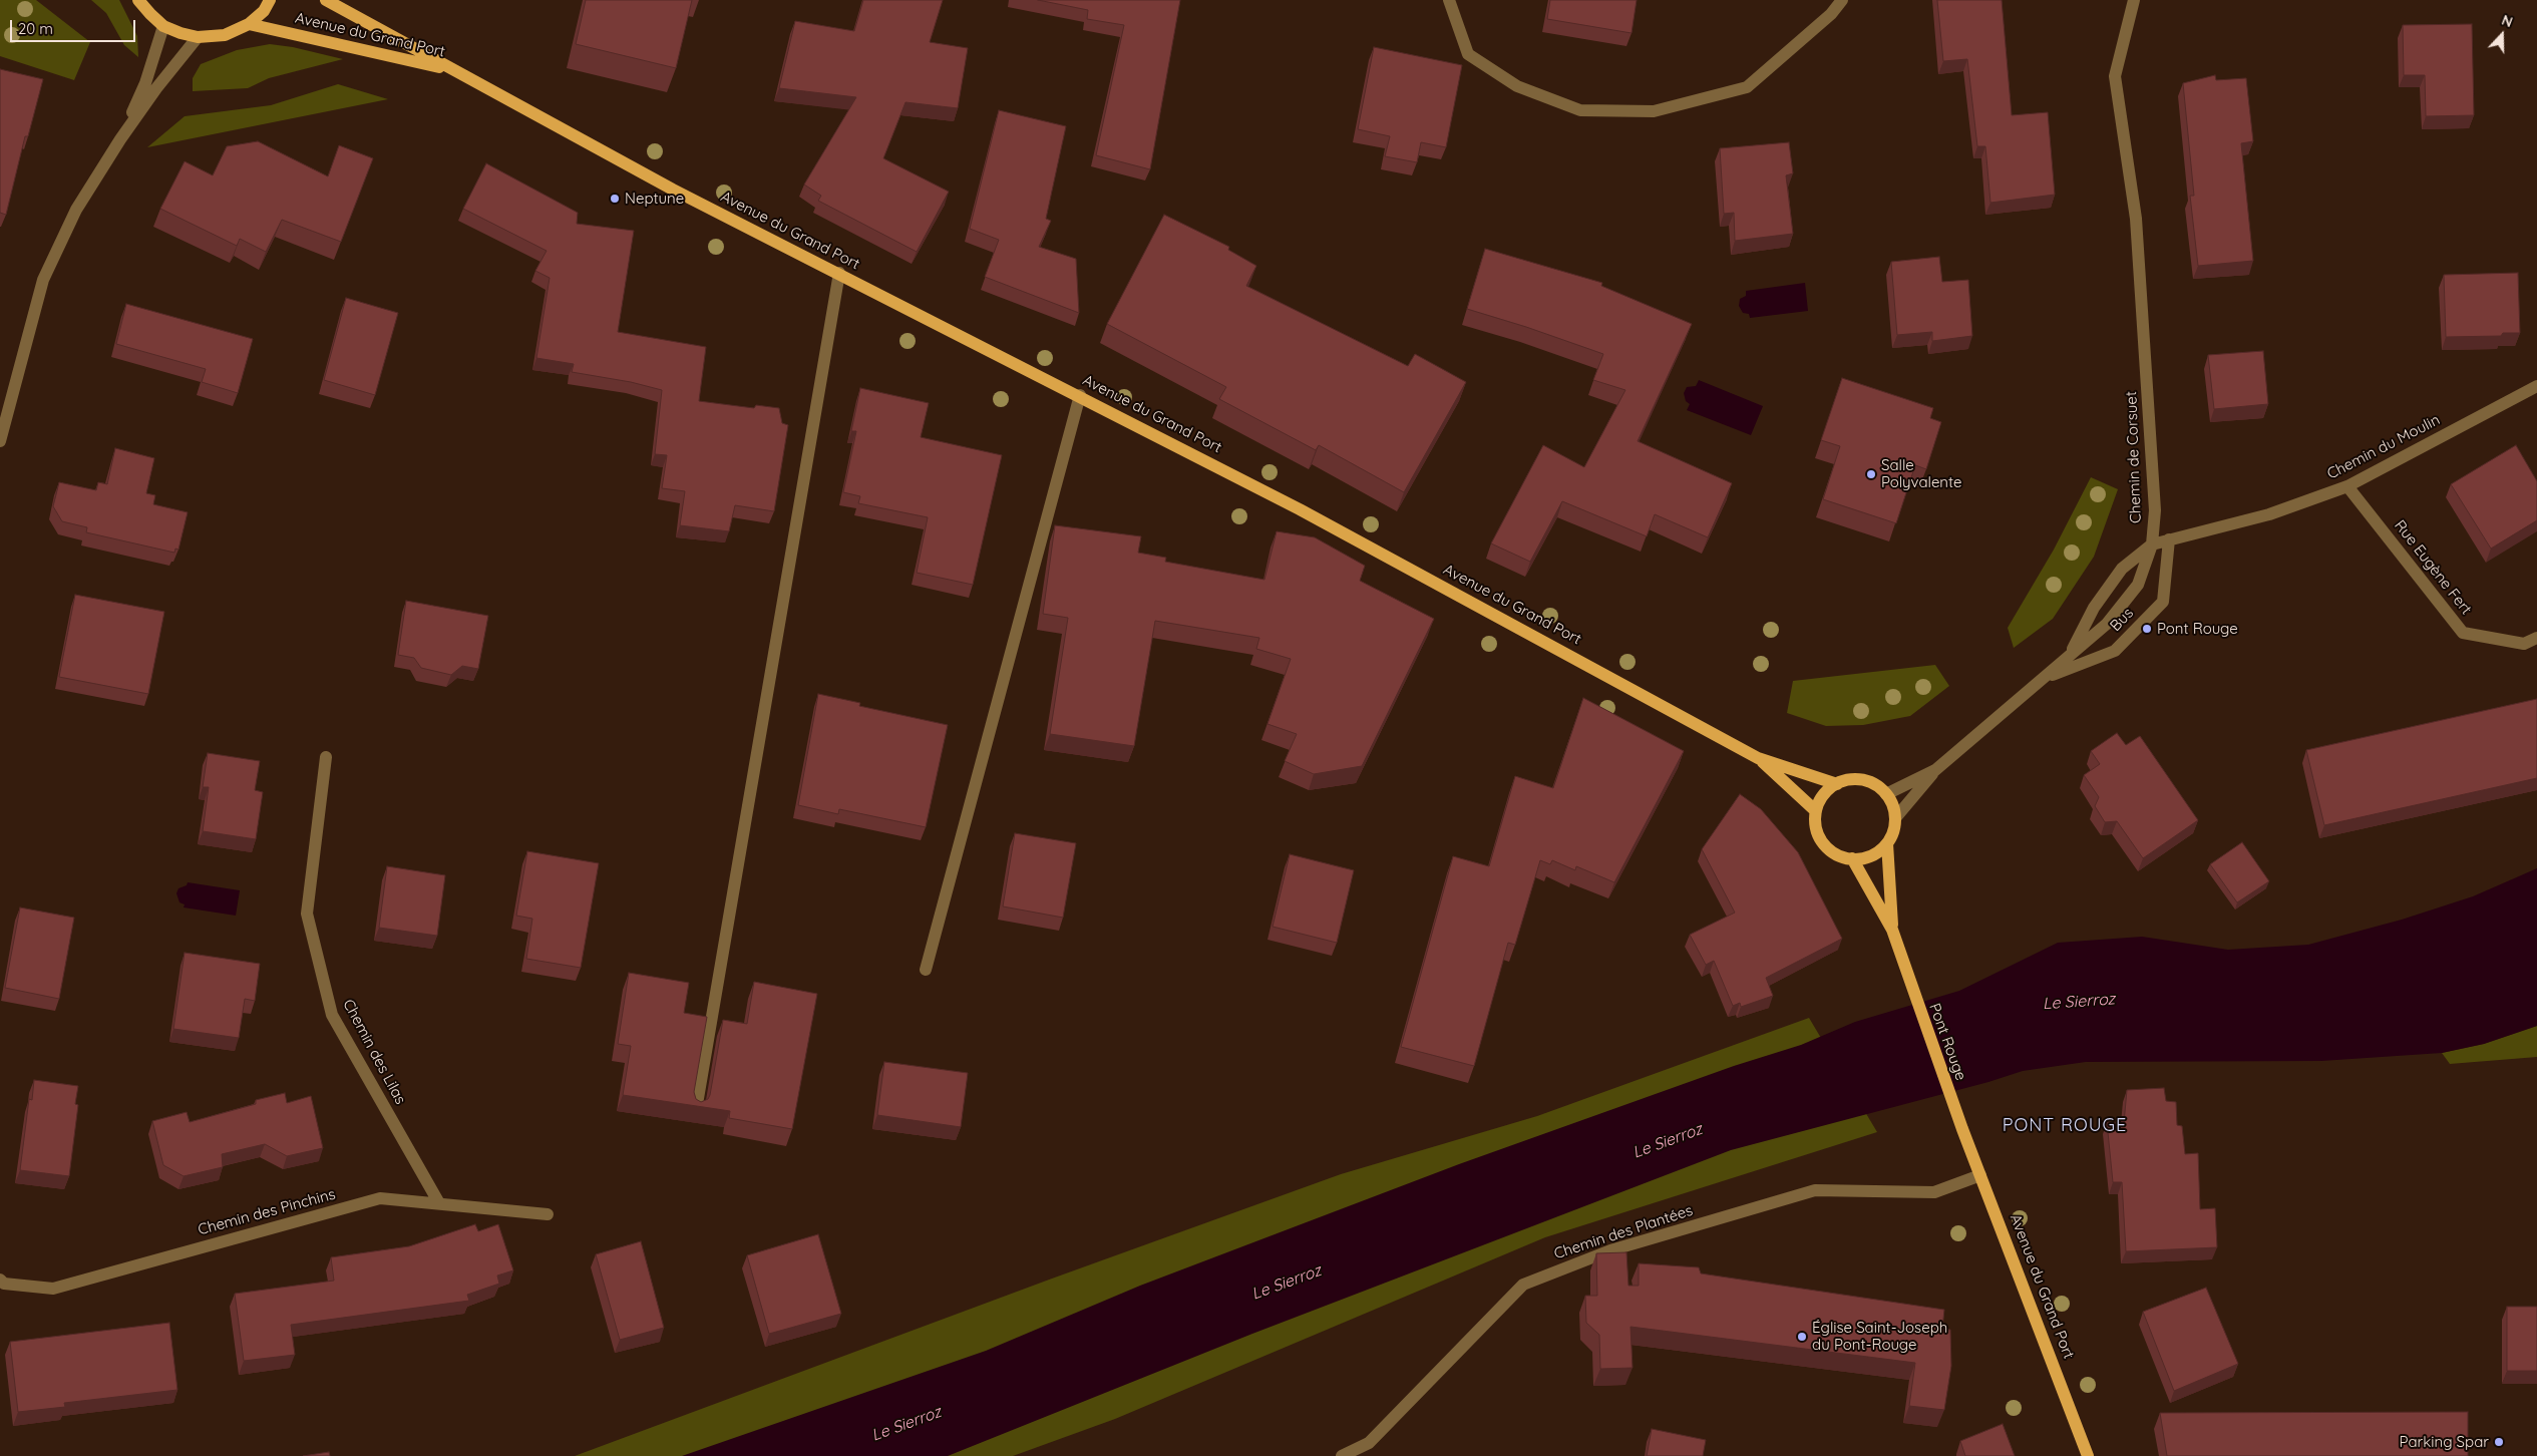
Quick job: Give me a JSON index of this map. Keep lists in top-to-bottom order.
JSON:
{
  "streets": {
    "main road": ["Avenue du Grand Port", "Pont Rouge"],
    "street": [
      "Chemin du Moulin",
      "Chemin de Corsuet",
      "Rue Eugène Fert",
      "Bus",
      "Chemin des Lilas",
      "Chemin des Pinchins",
      "Chemin des Plantées"
    ]
  },
  "crossings": [
    ["Avenue du Grand Port", "Chemin de Corsuet"],
    ["Avenue du Grand Port", "Pont Rouge"],
    ["Avenue du Grand Port", "Chemin des Plantées"],
    ["Chemin du Moulin", "Chemin de Corsuet"],
    ["Chemin du Moulin", "Rue Eugène Fert"],
    ["Chemin du Moulin", "Bus"],
    ["Chemin de Corsuet", "Bus"],
    ["Chemin des Lilas", "Chemin des Pinchins"]
  ],
  "districts": ["PONT ROUGE"],
  "water": ["Le Sierroz"],
  "places": [
    "Neptune",
    "Salle Polyvalente",
    "Pont Rouge",
    "Église Saint-Joseph du Pont-Rouge",
    "Parking Spar"
  ],
  "scale_bar": "20 m",
  "north": "top"
}
